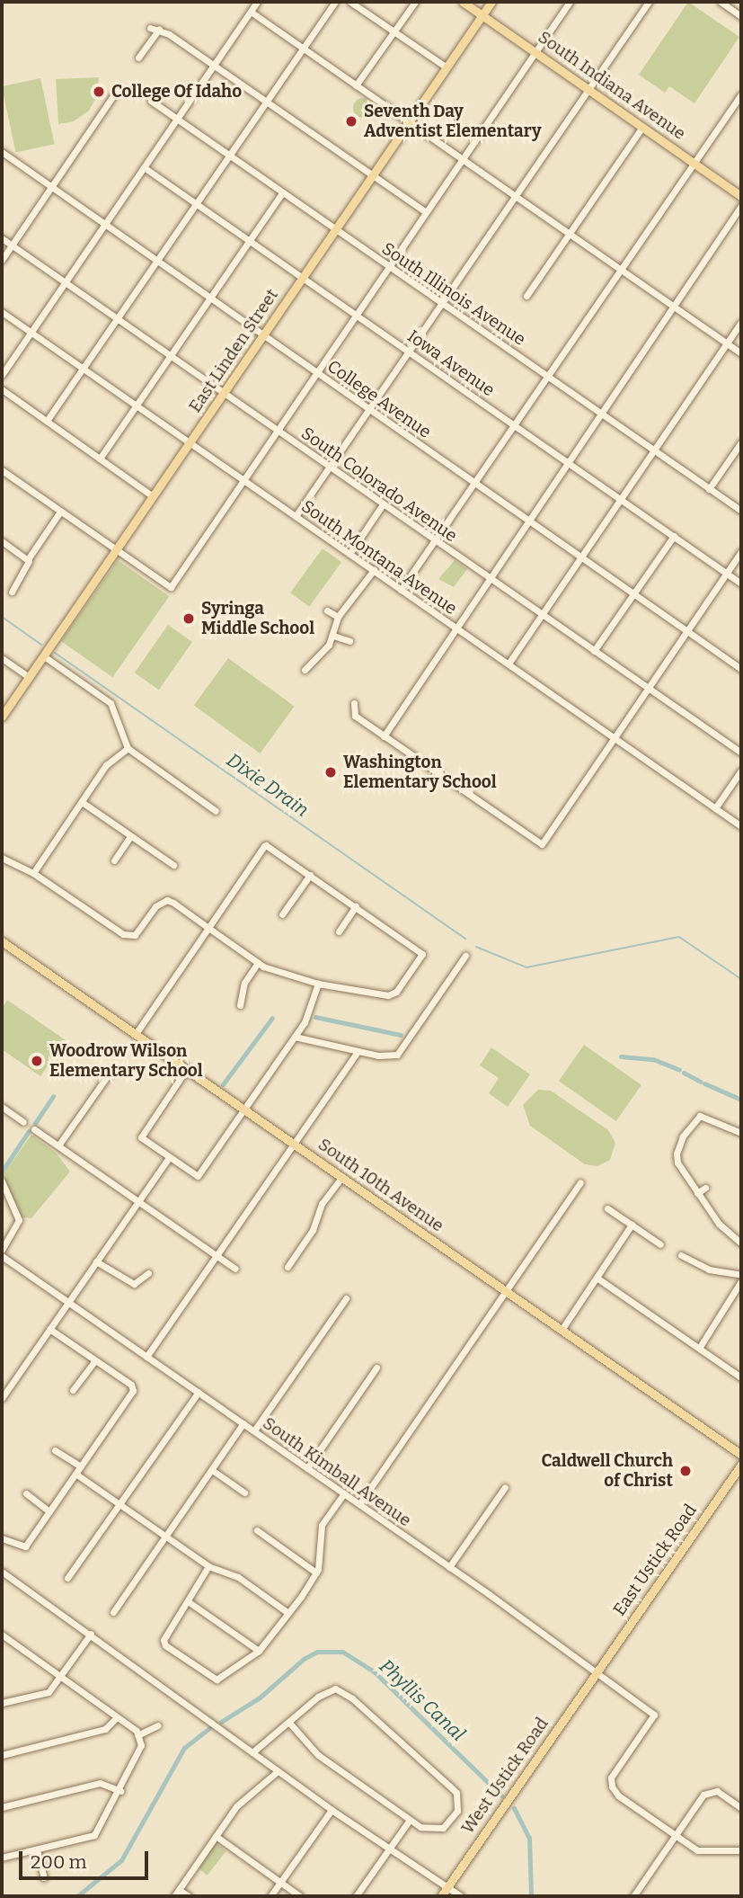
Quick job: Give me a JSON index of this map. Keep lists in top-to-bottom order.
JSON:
{
  "streets": {
    "main road": [
      "South Indiana Avenue",
      "East Linden Street",
      "South 10th Avenue",
      "East Ustick Road",
      "West Ustick Road"
    ],
    "street": [
      "South Illinois Avenue",
      "Iowa Avenue",
      "College Avenue",
      "South Colorado Avenue",
      "South Montana Avenue",
      "South Kimball Avenue"
    ]
  },
  "crossings": [
    ["South Indiana Avenue", "East Linden Street"],
    ["South Illinois Avenue", "East Linden Street"],
    ["East Linden Street", "Iowa Avenue"],
    ["East Linden Street", "College Avenue"],
    ["East Linden Street", "South Colorado Avenue"],
    ["East Linden Street", "South Montana Avenue"],
    ["South Kimball Avenue", "East Ustick Road"],
    ["South Kimball Avenue", "West Ustick Road"],
    ["East Ustick Road", "West Ustick Road"]
  ],
  "water": ["Dixie Drain", "Phyllis Canal"],
  "places": [
    "College Of Idaho",
    "Seventh Day Adventist Elementary",
    "Syringa Middle School",
    "Washington Elementary School",
    "Woodrow Wilson Elementary School",
    "Caldwell Church of Christ"
  ],
  "scale_bar": "200 m"
}
